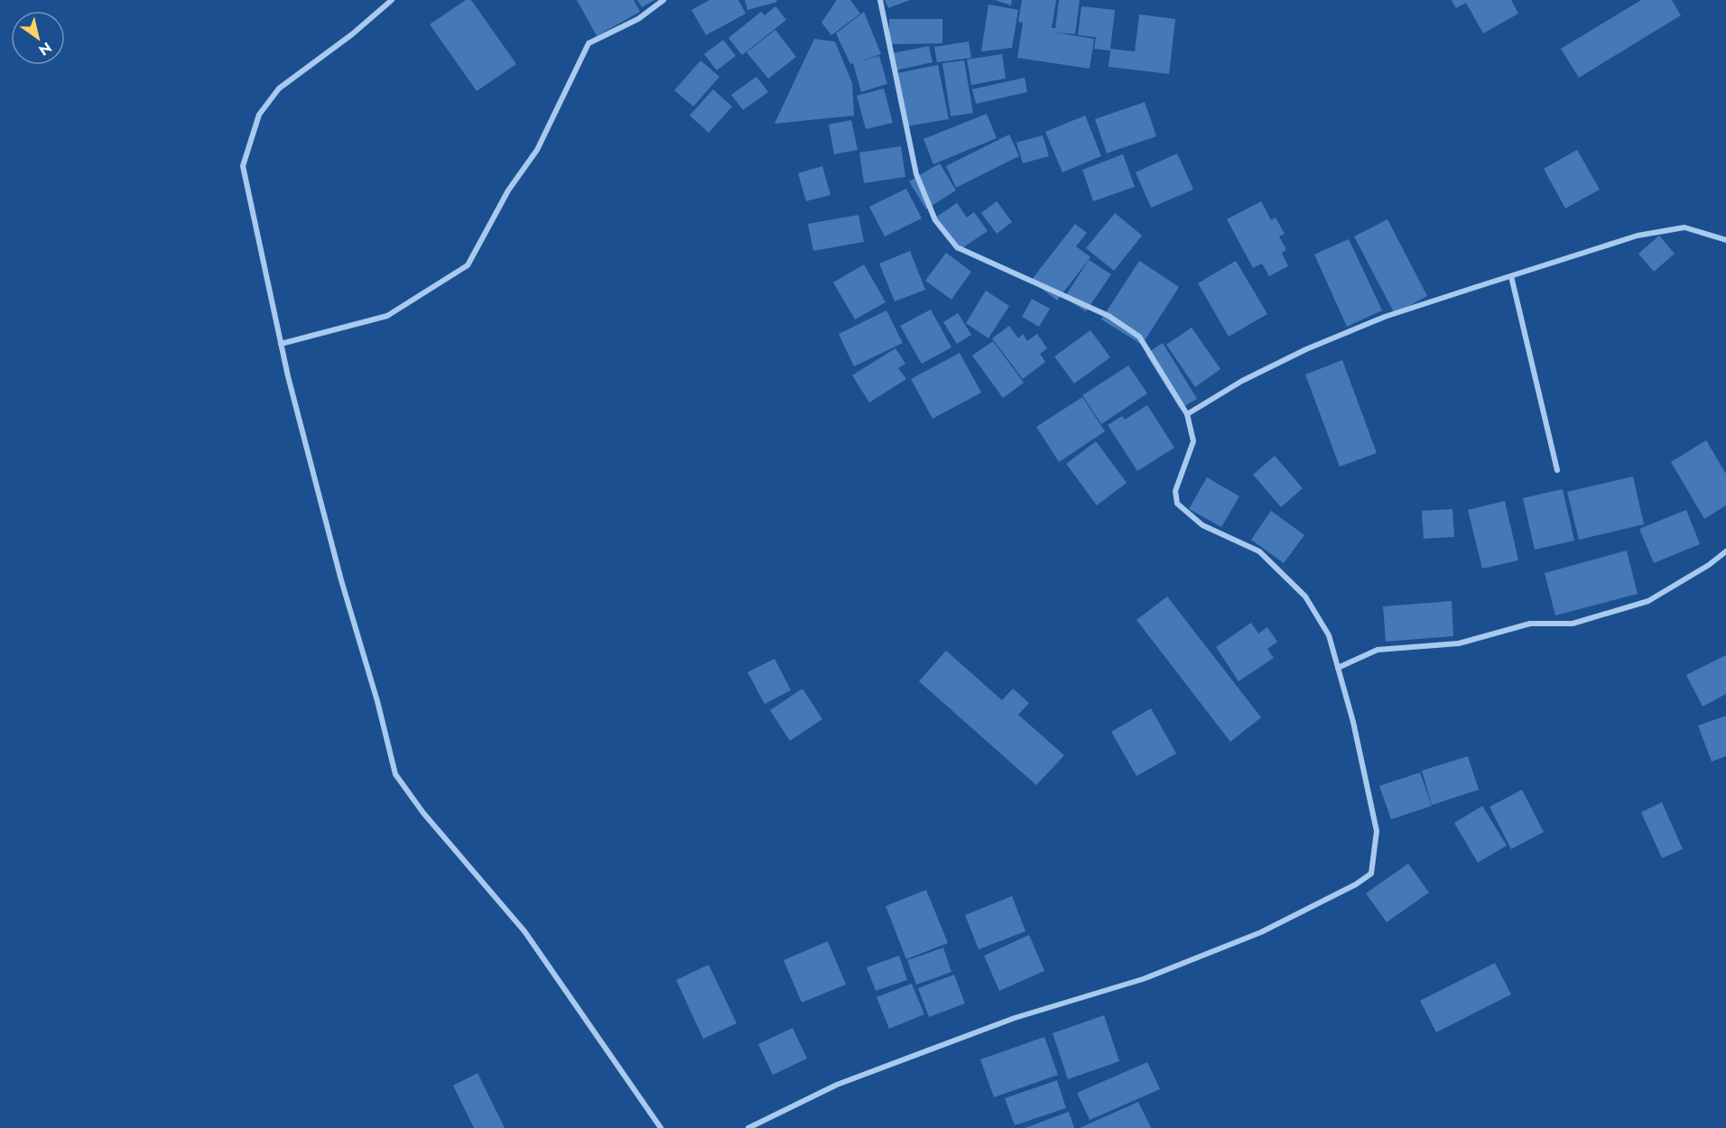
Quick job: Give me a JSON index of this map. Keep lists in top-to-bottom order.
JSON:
{
  "north": "bottom right"
}
